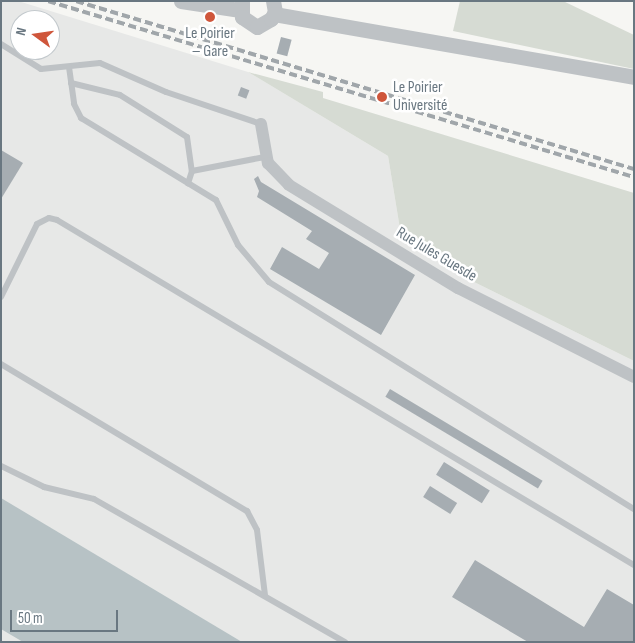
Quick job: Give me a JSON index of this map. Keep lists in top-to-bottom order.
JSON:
{
  "streets": {
    "street": ["Rue Jules Guesde"]
  },
  "places": ["Le Poirier – Gare", "Le Poirier Université"],
  "scale_bar": "50 m",
  "north": "left"
}
